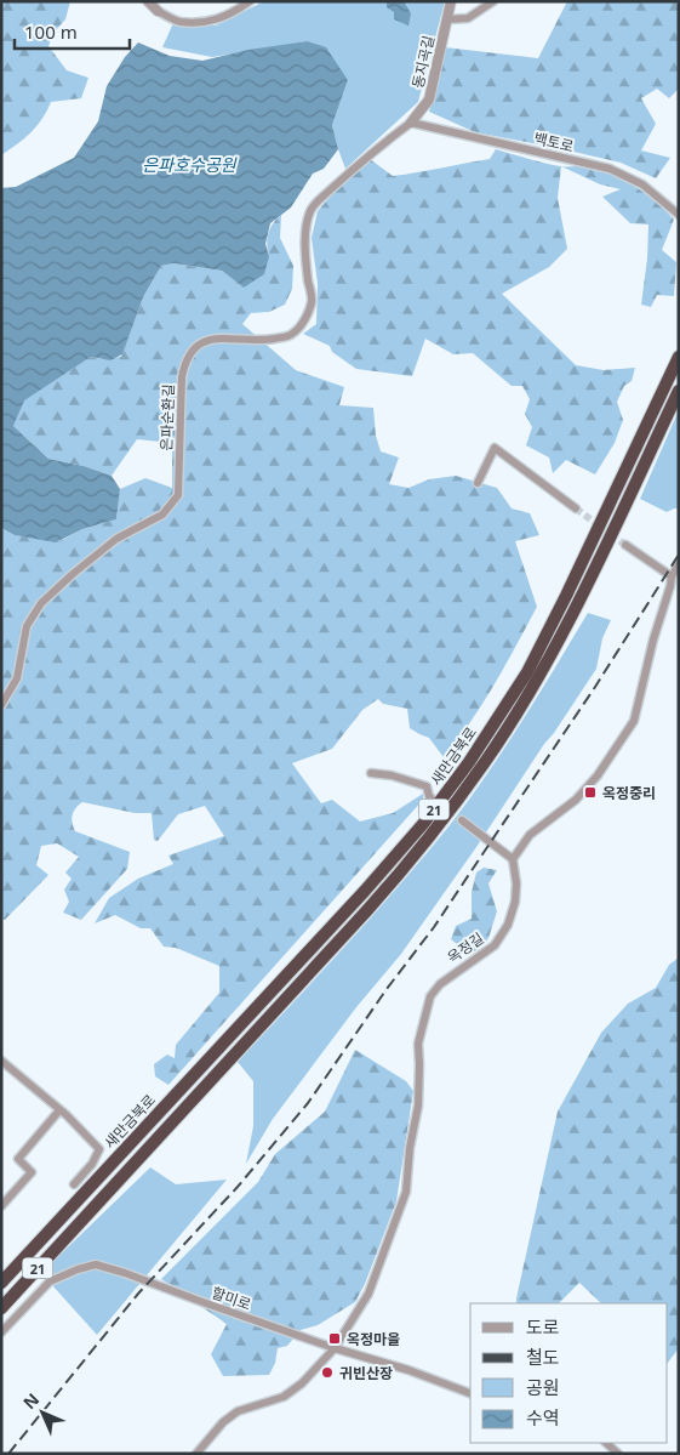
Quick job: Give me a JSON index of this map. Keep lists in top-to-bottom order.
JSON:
{
  "streets": {
    "highway": ["새만금북로", "21"],
    "street": [
      "동지곡길",
      "백토로",
      "은파순환길",
      "옥정길",
      "할미로"
    ]
  },
  "crossings": [
    ["동지곡길", "백토로"],
    ["동지곡길", "은파순환길"],
    ["백토로", "은파순환길"],
    ["옥정길", "할미로"]
  ],
  "water": ["은파호수공원"],
  "places": {
    "transit": ["옥정중리", "옥정마을"],
    "other": ["귀빈산장"]
  },
  "legend": [
    "도로",
    "철도",
    "공원",
    "수역"
  ],
  "scale_bar": "100 m",
  "north": "top left"
}
